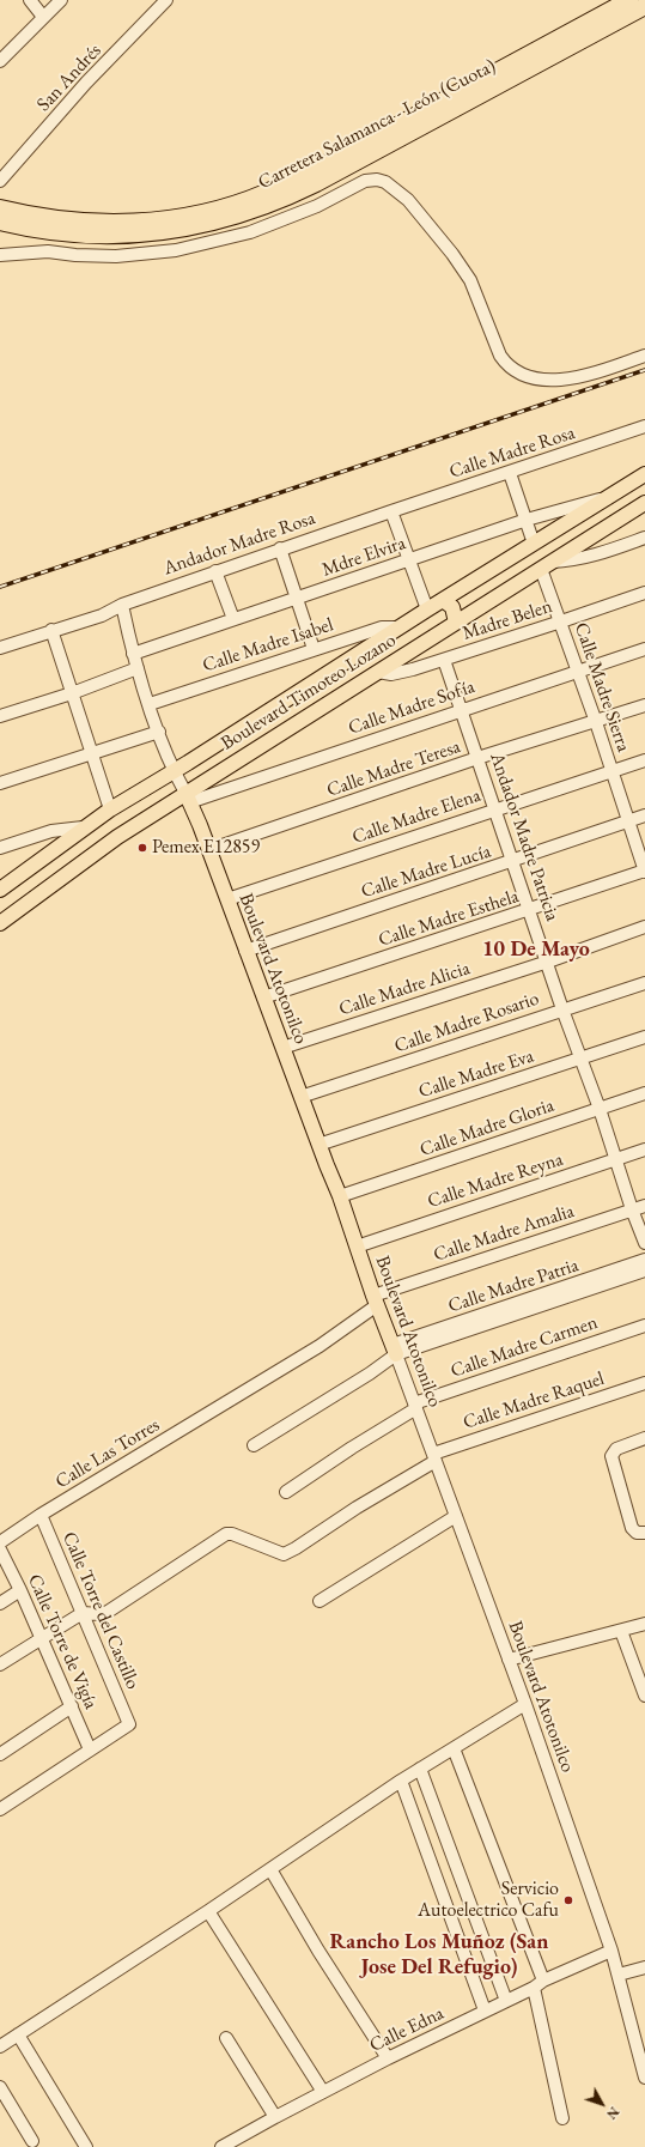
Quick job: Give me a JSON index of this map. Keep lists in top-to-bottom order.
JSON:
{
  "streets": {
    "highway": ["Carretera Salamanca - León (Cuota)"],
    "main road": ["Boulevard Timoteo Lozano", "Boulevard Atotonilco"],
    "street": [
      "San Andrés",
      "Calle Madre Rosa",
      "Andador Madre Rosa",
      "Mdre Elvira",
      "Madre Belen",
      "Calle Madre Isabel",
      "Calle Madre Sierra",
      "Calle Madre Sofía",
      "Calle Madre Teresa",
      "Calle Madre Elena",
      "Andador Madre Patricia",
      "Calle Madre Lucía",
      "Calle Madre Esthela",
      "Calle Madre Alicia",
      "Calle Madre Rosario",
      "Calle Madre Eva",
      "Calle Madre Gloria",
      "Calle Madre Reyna",
      "Calle Madre Amalia",
      "Calle Madre Patria",
      "Calle Madre Carmen",
      "Calle Madre Raquel",
      "Calle Las Torres",
      "Calle Torre del Castillo",
      "Calle Torre de Vigía",
      "Calle Edna"
    ]
  },
  "crossings": [
    ["Calle Madre Rosa", "Andador Madre Rosa"],
    ["Andador Madre Rosa", "Boulevard Atotonilco"],
    ["Mdre Elvira", "Boulevard Timoteo Lozano"],
    ["Mdre Elvira", "Boulevard Atotonilco"],
    ["Madre Belen", "Calle Madre Sierra"],
    ["Madre Belen", "Boulevard Timoteo Lozano"],
    ["Madre Belen", "Andador Madre Patricia"],
    ["Calle Madre Isabel", "Boulevard Timoteo Lozano"],
    ["Calle Madre Isabel", "Boulevard Atotonilco"],
    ["Calle Madre Sierra", "Boulevard Timoteo Lozano"],
    ["Calle Madre Sierra", "Calle Madre Sofía"],
    ["Calle Madre Sierra", "Calle Madre Teresa"],
    ["Calle Madre Sierra", "Calle Madre Elena"],
    ["Calle Madre Sierra", "Calle Madre Lucía"],
    ["Calle Madre Sierra", "Calle Madre Esthela"],
    ["Boulevard Timoteo Lozano", "Calle Madre Sofía"],
    ["Boulevard Timoteo Lozano", "Boulevard Atotonilco"],
    ["Calle Madre Sofía", "Andador Madre Patricia"],
    ["Calle Madre Sofía", "Boulevard Atotonilco"],
    ["Calle Madre Teresa", "Andador Madre Patricia"],
    ["Calle Madre Teresa", "Boulevard Atotonilco"],
    ["Calle Madre Elena", "Andador Madre Patricia"],
    ["Calle Madre Elena", "Boulevard Atotonilco"],
    ["Andador Madre Patricia", "Calle Madre Lucía"],
    ["Andador Madre Patricia", "Calle Madre Esthela"],
    ["Andador Madre Patricia", "Calle Madre Alicia"],
    ["Andador Madre Patricia", "Calle Madre Rosario"],
    ["Andador Madre Patricia", "Calle Madre Eva"],
    ["Andador Madre Patricia", "Calle Madre Gloria"],
    ["Andador Madre Patricia", "Calle Madre Reyna"],
    ["Andador Madre Patricia", "Calle Madre Amalia"],
    ["Calle Madre Lucía", "Boulevard Atotonilco"],
    ["Calle Madre Esthela", "Boulevard Atotonilco"],
    ["Boulevard Atotonilco", "Calle Madre Alicia"],
    ["Boulevard Atotonilco", "Calle Madre Rosario"],
    ["Boulevard Atotonilco", "Calle Madre Eva"],
    ["Boulevard Atotonilco", "Calle Madre Gloria"],
    ["Boulevard Atotonilco", "Calle Madre Reyna"],
    ["Boulevard Atotonilco", "Calle Madre Amalia"],
    ["Boulevard Atotonilco", "Calle Madre Patria"],
    ["Boulevard Atotonilco", "Calle Madre Carmen"],
    ["Boulevard Atotonilco", "Calle Madre Raquel"],
    ["Boulevard Atotonilco", "Calle Edna"],
    ["Calle Madre Amalia", "Calle Las Torres"],
    ["Calle Madre Raquel", "Calle Torre del Castillo"],
    ["Calle Las Torres", "Calle Torre del Castillo"],
    ["Calle Torre del Castillo", "Calle Torre de Vigía"]
  ],
  "districts": ["10 De Mayo", "Rancho Los Muñoz (San Jose Del Refugio)"],
  "places": ["Pemex E12859", "Servicio Autoelectrico Cafu"],
  "north": "bottom right"
}
